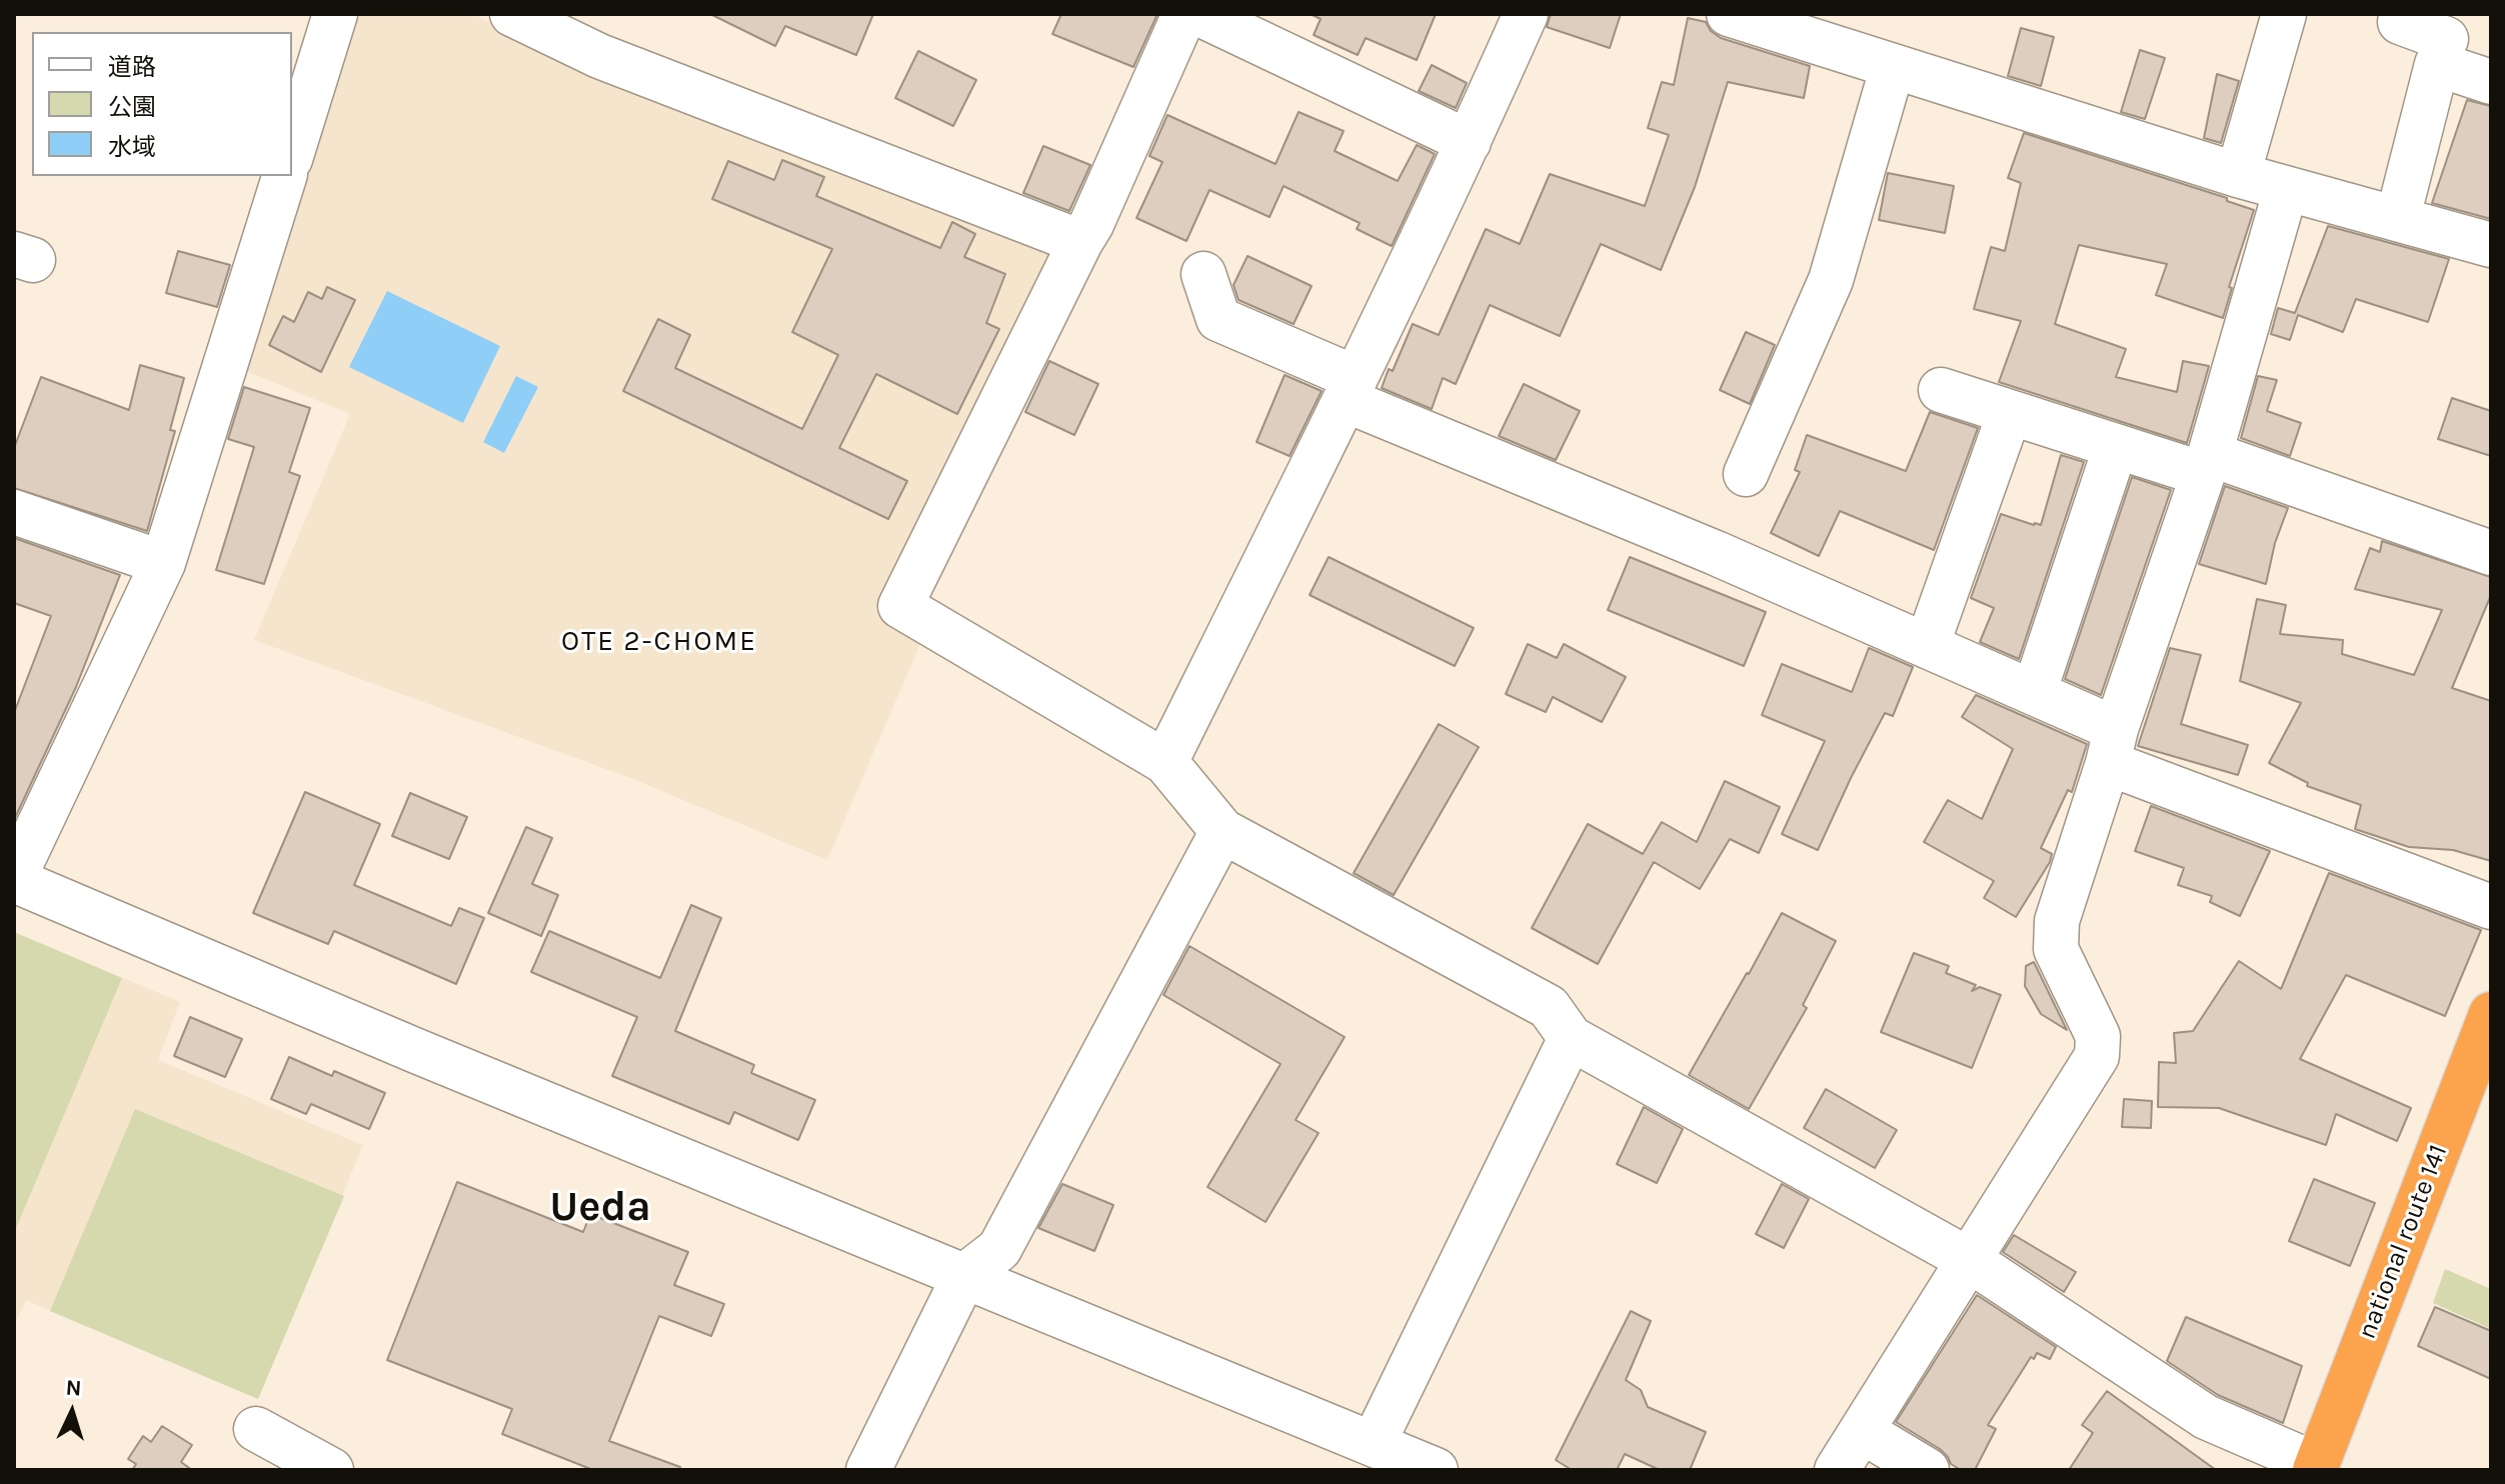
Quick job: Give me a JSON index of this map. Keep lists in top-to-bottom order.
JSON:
{
  "streets": {
    "highway": ["national route 141"]
  },
  "districts": ["OTE 2-CHOME", "Ueda"],
  "legend": ["道路", "公園", "水域"],
  "north": "top"
}
